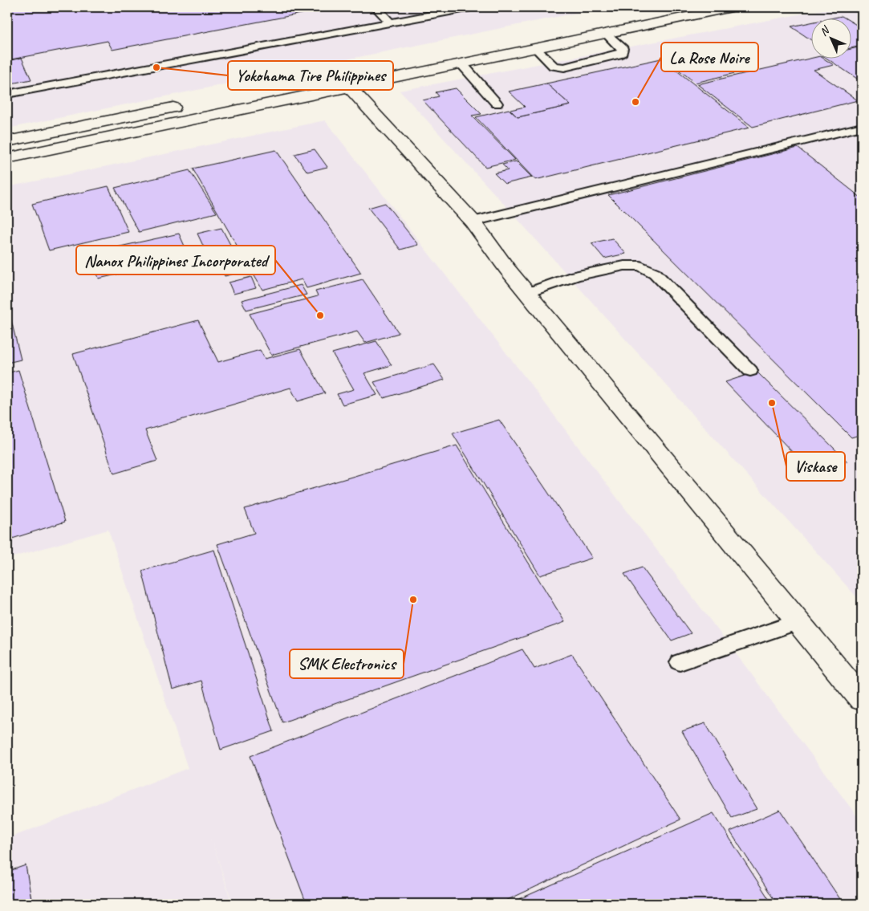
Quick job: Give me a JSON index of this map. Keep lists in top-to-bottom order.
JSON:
{
  "places": [
    "Yokohama Tire Philippines",
    "La Rose Noire",
    "Nanox Philippines Incorporated",
    "Viskase",
    "SMK Electronics"
  ],
  "north": "top left"
}
